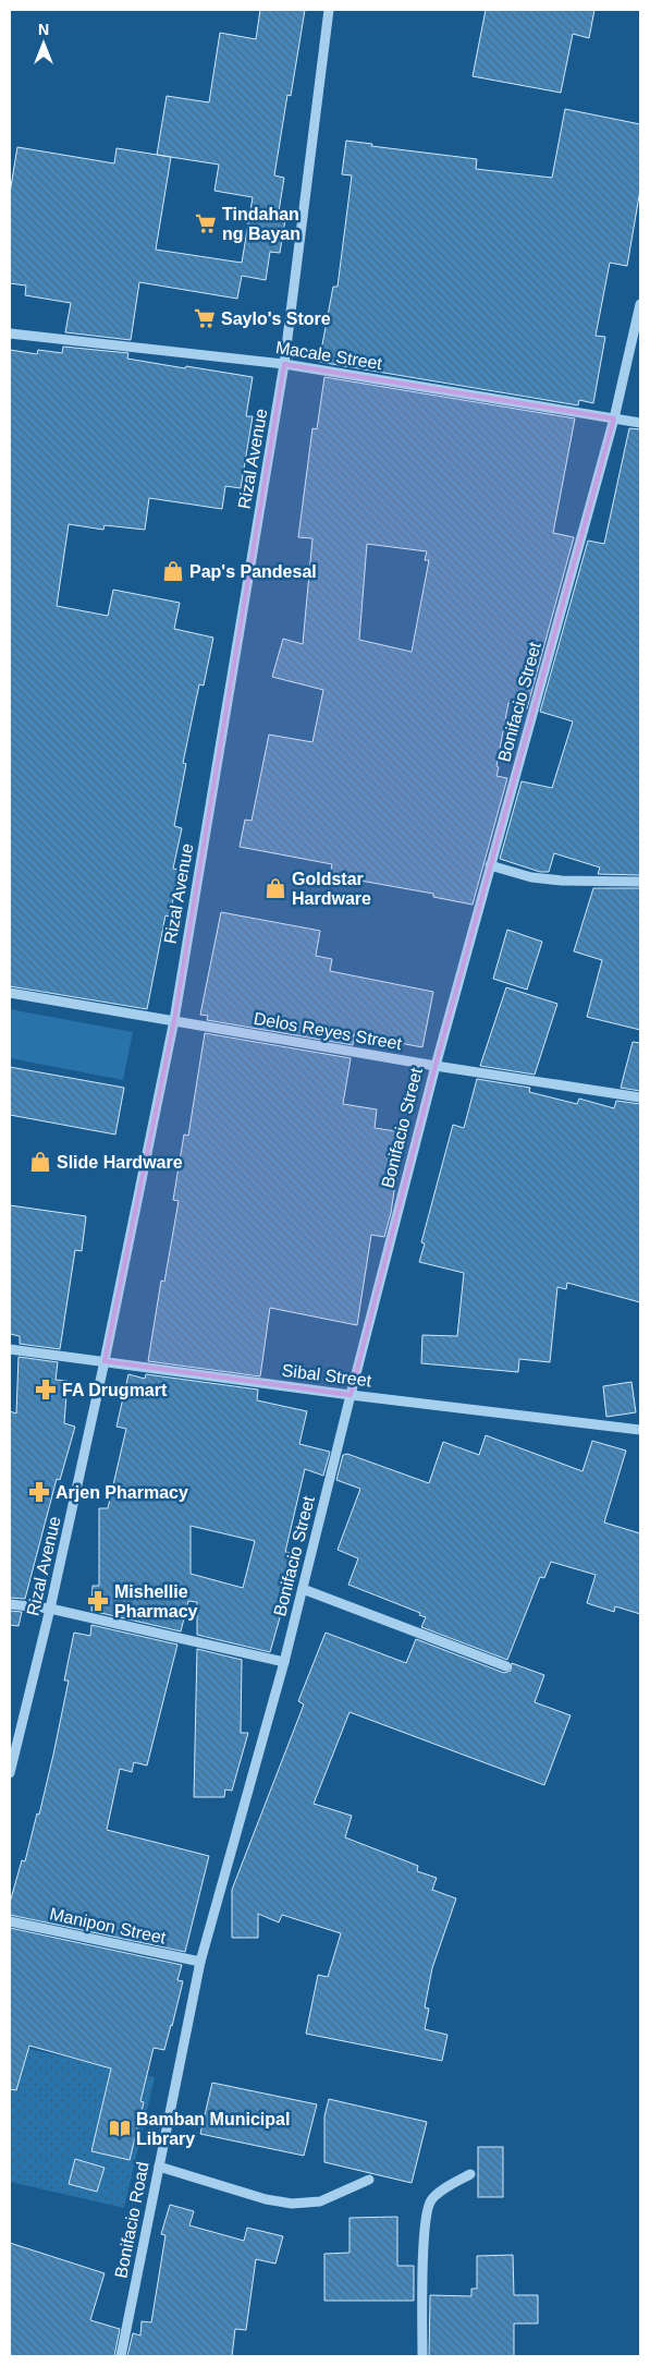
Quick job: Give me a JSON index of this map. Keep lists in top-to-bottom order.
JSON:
{
  "streets": {
    "street": [
      "Macale Street",
      "Rizal Avenue",
      "Bonifacio Street",
      "Delos Reyes Street",
      "Sibal Street",
      "Manipon Street",
      "Bonifacio Road"
    ]
  },
  "crossings": [
    ["Macale Street", "Rizal Avenue"],
    ["Macale Street", "Bonifacio Street"],
    ["Rizal Avenue", "Delos Reyes Street"],
    ["Rizal Avenue", "Sibal Street"],
    ["Bonifacio Street", "Delos Reyes Street"],
    ["Bonifacio Street", "Sibal Street"],
    ["Bonifacio Street", "Manipon Street"],
    ["Bonifacio Street", "Bonifacio Road"],
    ["Manipon Street", "Bonifacio Road"]
  ],
  "places": {
    "supermarket": ["Tindahan ng Bayan", "Saylo's Store"],
    "shop": ["Pap's Pandesal", "Goldstar Hardware", "Slide Hardware"],
    "pharmacy": ["FA Drugmart", "Arjen Pharmacy", "Mishellie Pharmacy"],
    "library": ["Bamban Municipal Library"]
  },
  "north": "top"
}
